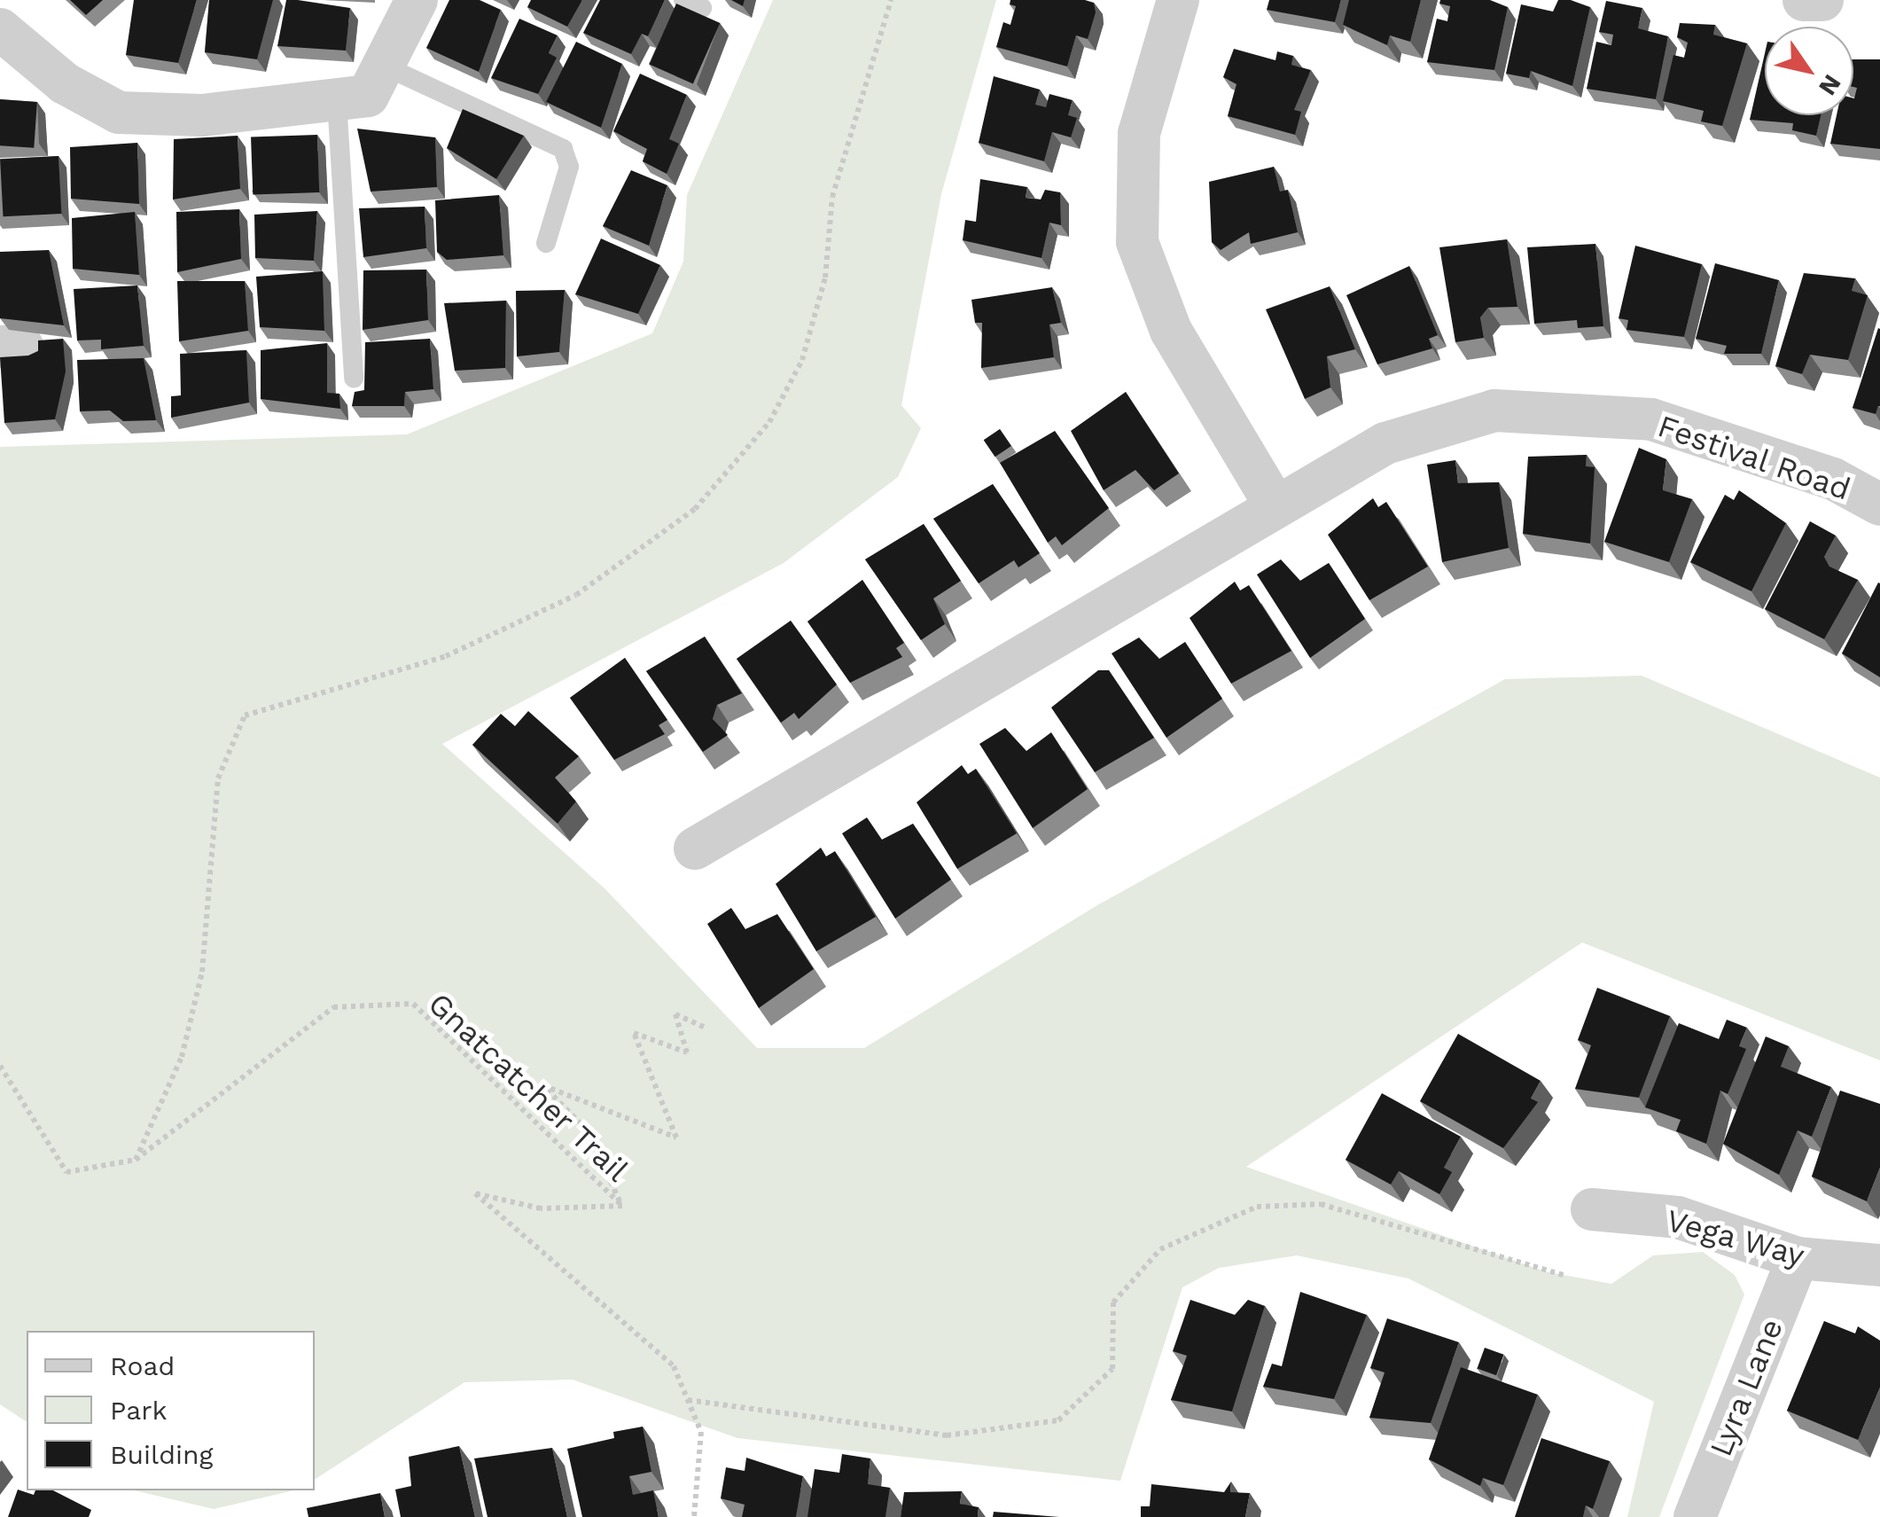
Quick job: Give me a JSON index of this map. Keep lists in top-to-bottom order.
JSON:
{
  "streets": {
    "street": ["Festival Road", "Vega Way", "Lyra Lane"],
    "path": ["Gnatcatcher Trail"]
  },
  "crossings": [
    ["Vega Way", "Lyra Lane"]
  ],
  "legend": ["Road", "Park", "Building"],
  "north": "bottom right"
}
